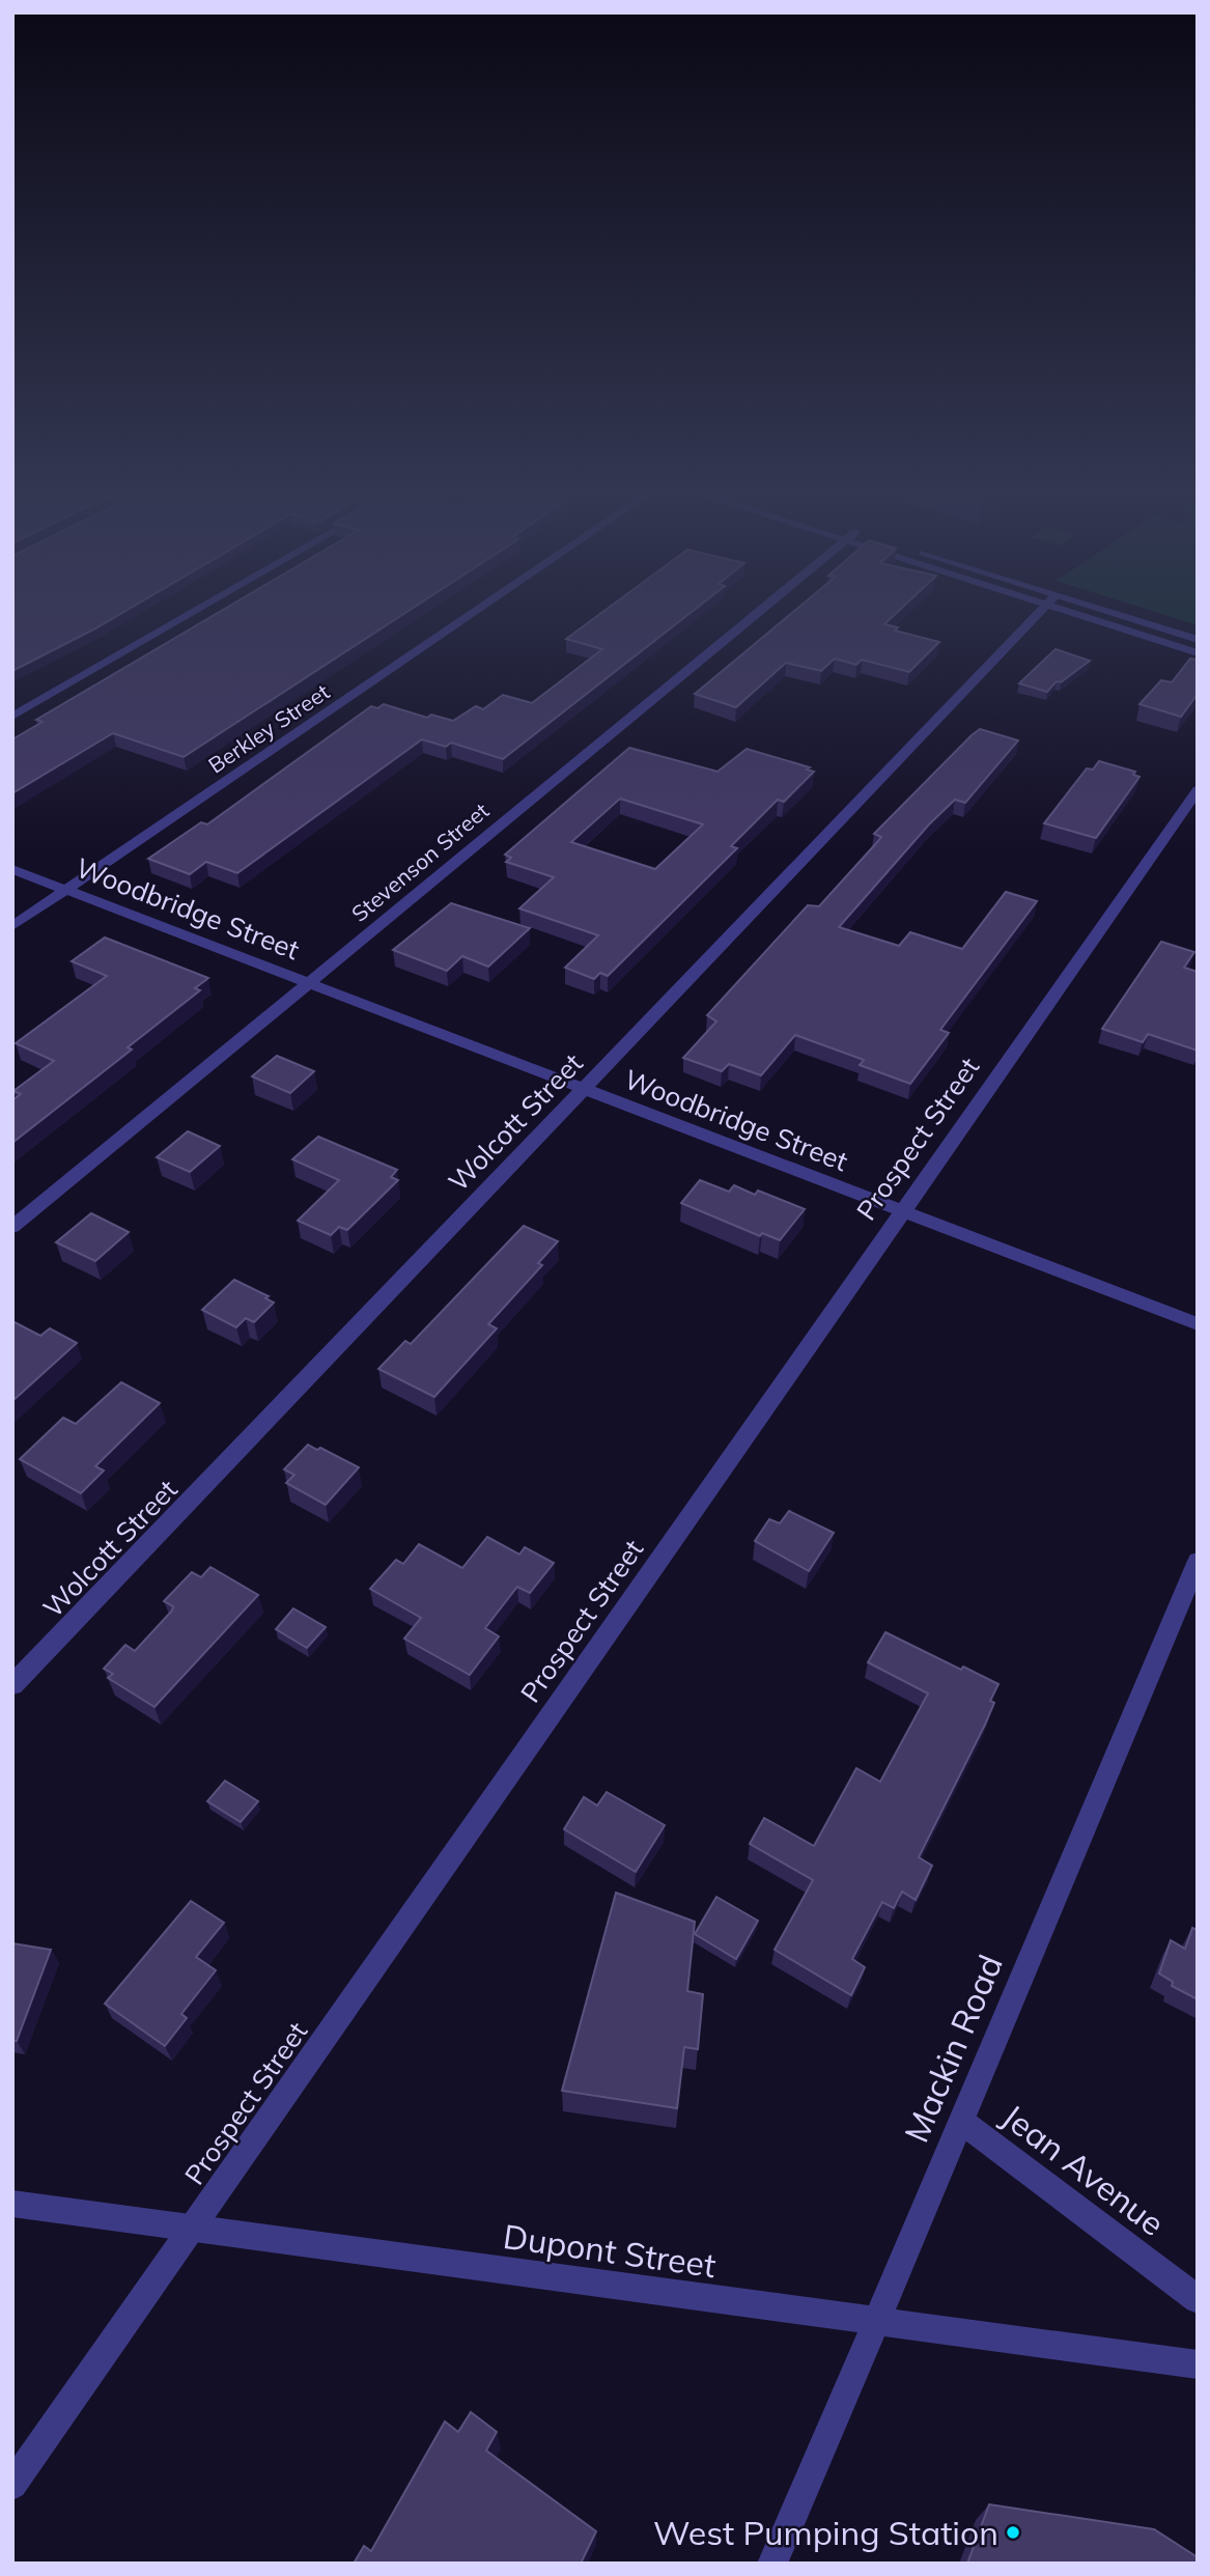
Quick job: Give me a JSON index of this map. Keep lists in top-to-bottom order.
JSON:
{
  "streets": {
    "street": [
      "Berkley Street",
      "Stevenson Street",
      "Woodbridge Street",
      "Wolcott Street",
      "Prospect Street",
      "Mackin Road",
      "Jean Avenue",
      "Dupont Street"
    ]
  },
  "crossings": [
    ["Berkley Street", "Woodbridge Street"],
    ["Stevenson Street", "Woodbridge Street"],
    ["Woodbridge Street", "Wolcott Street"],
    ["Woodbridge Street", "Prospect Street"],
    ["Prospect Street", "Dupont Street"],
    ["Mackin Road", "Jean Avenue"],
    ["Mackin Road", "Dupont Street"]
  ],
  "places": ["West Pumping Station"]
}
